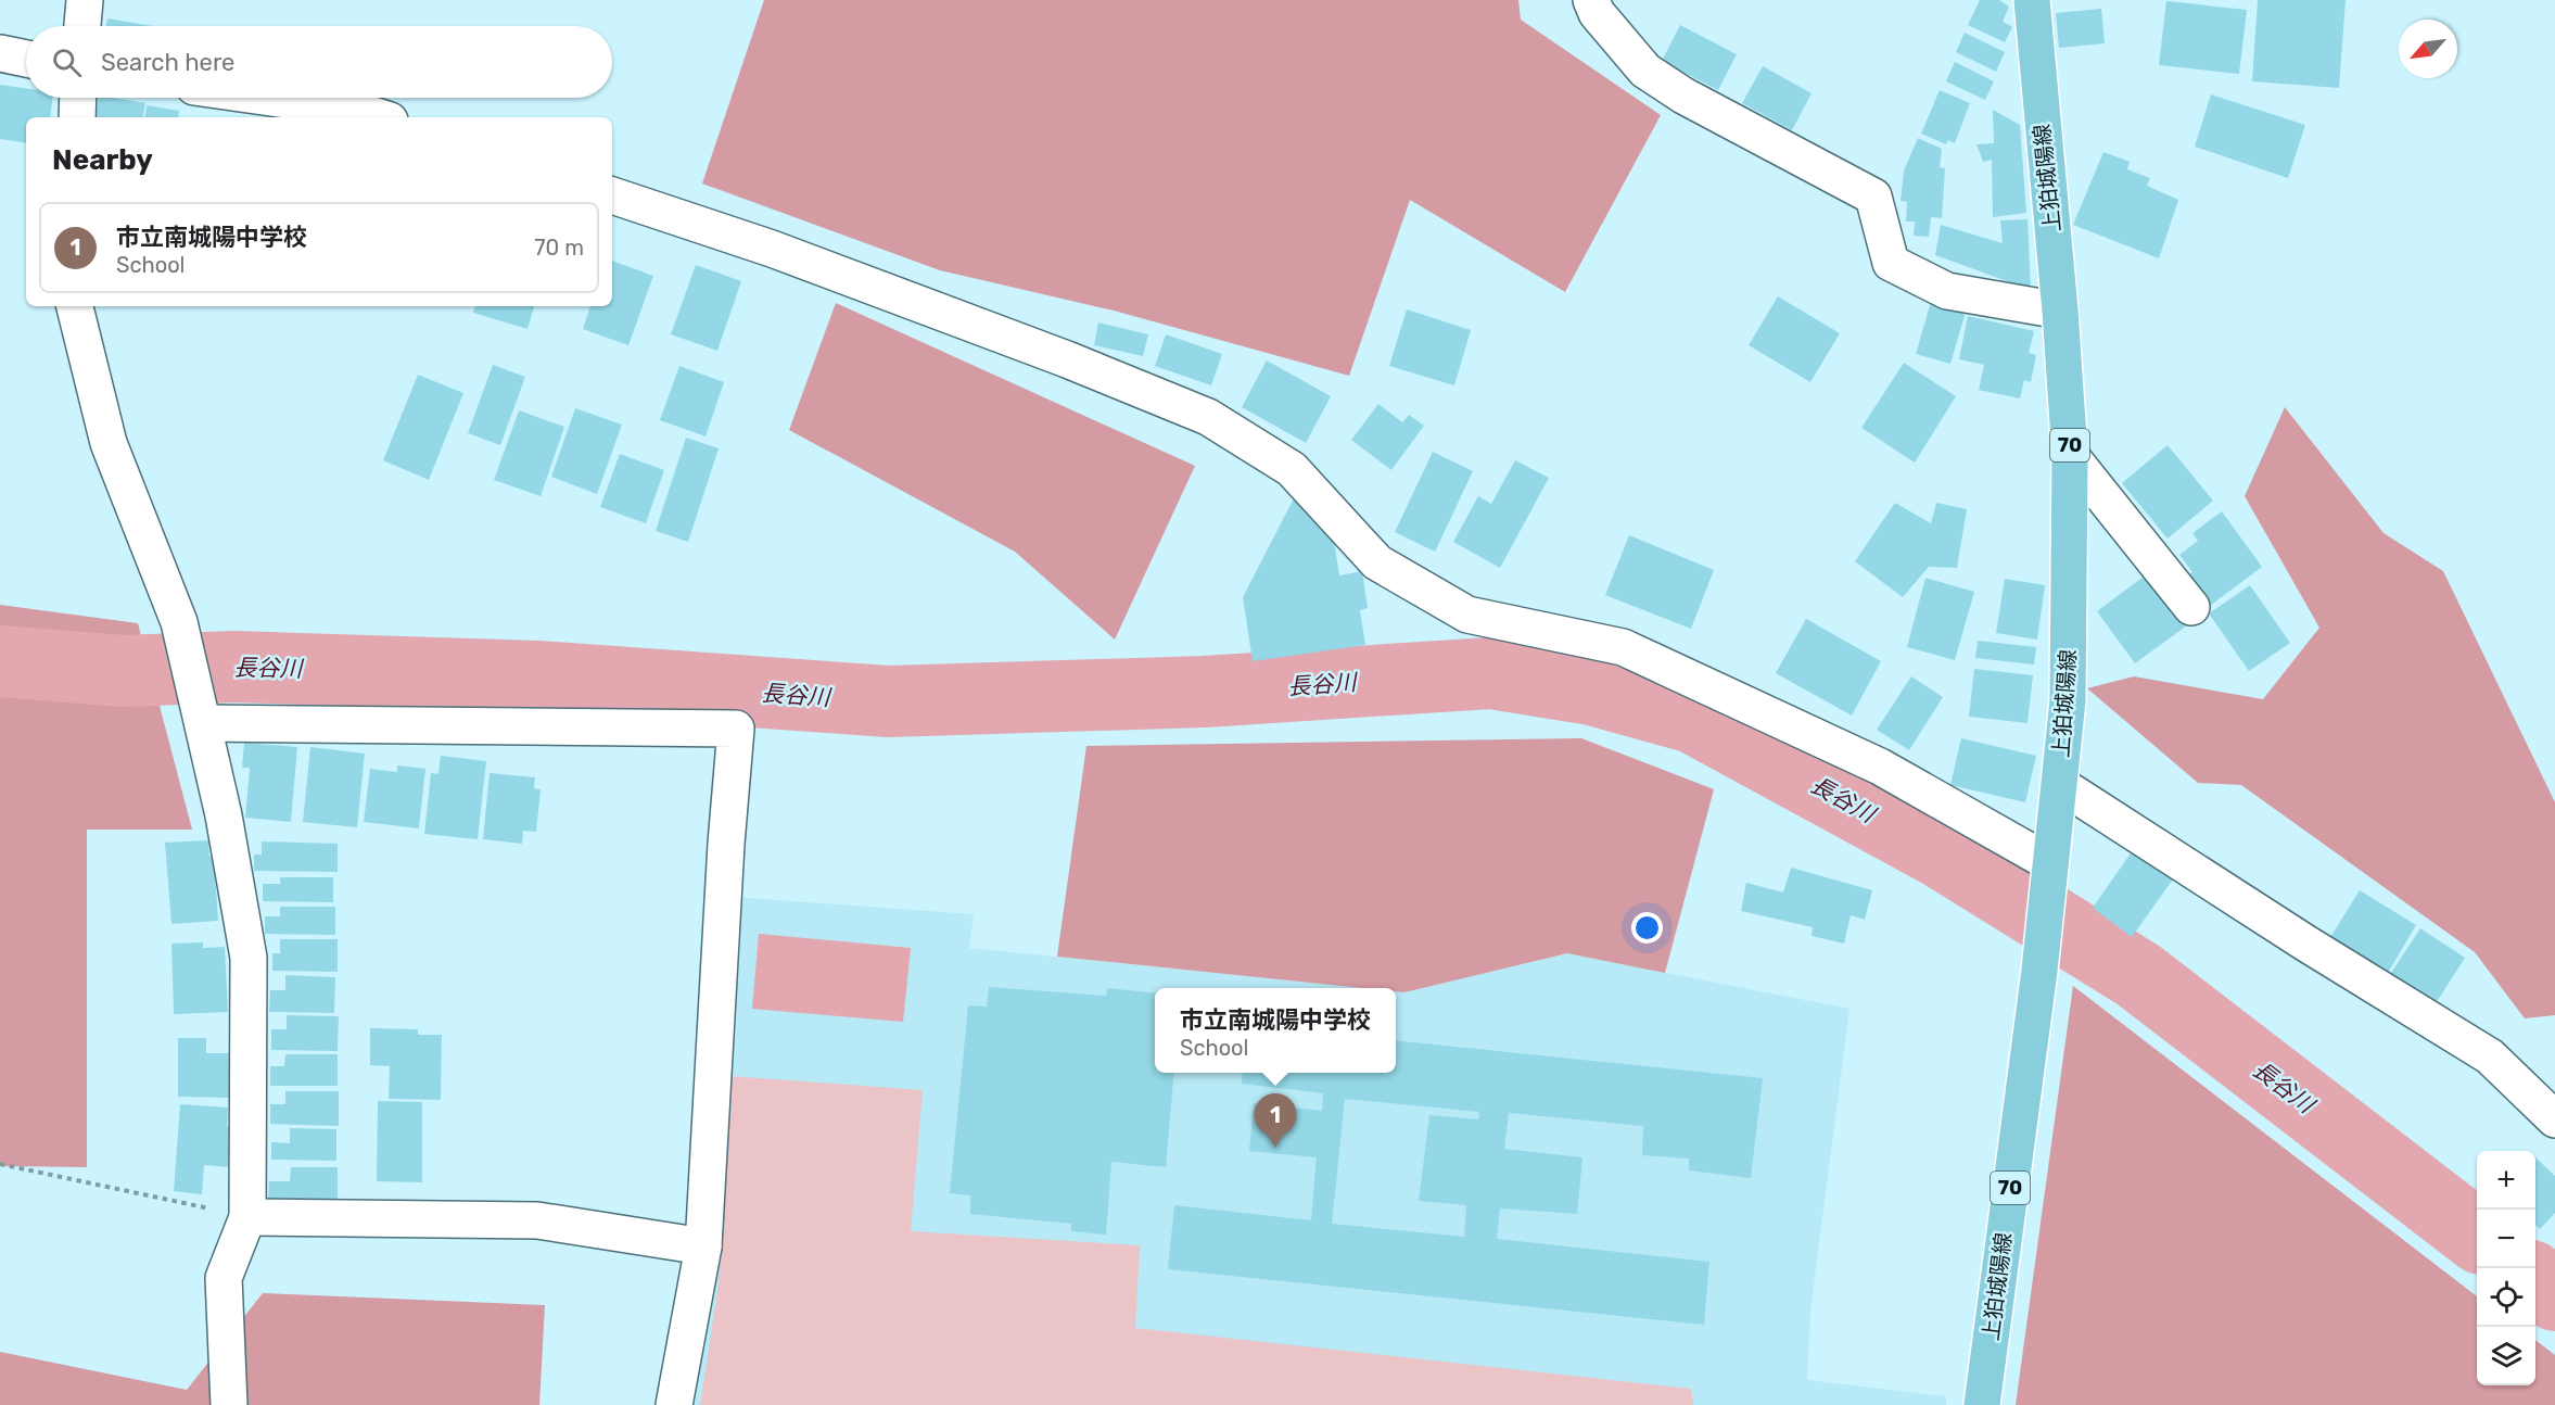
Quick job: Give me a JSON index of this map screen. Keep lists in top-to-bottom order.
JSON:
{
  "streets": {
    "main road": ["上狛城陽線", "70"]
  },
  "water": ["長谷川"],
  "north": "bottom left",
  "page": {
    "search": "Search here",
    "heading": "Nearby",
    "list": [
      {
        "mark": "1",
        "name": "市立南城陽中学校",
        "note": "School",
        "value": "70 m"
      }
    ],
    "popup": ["市立南城陽中学校", "School"],
    "pins": "1",
    "map_buttons": ["+", "−"]
  }
}
